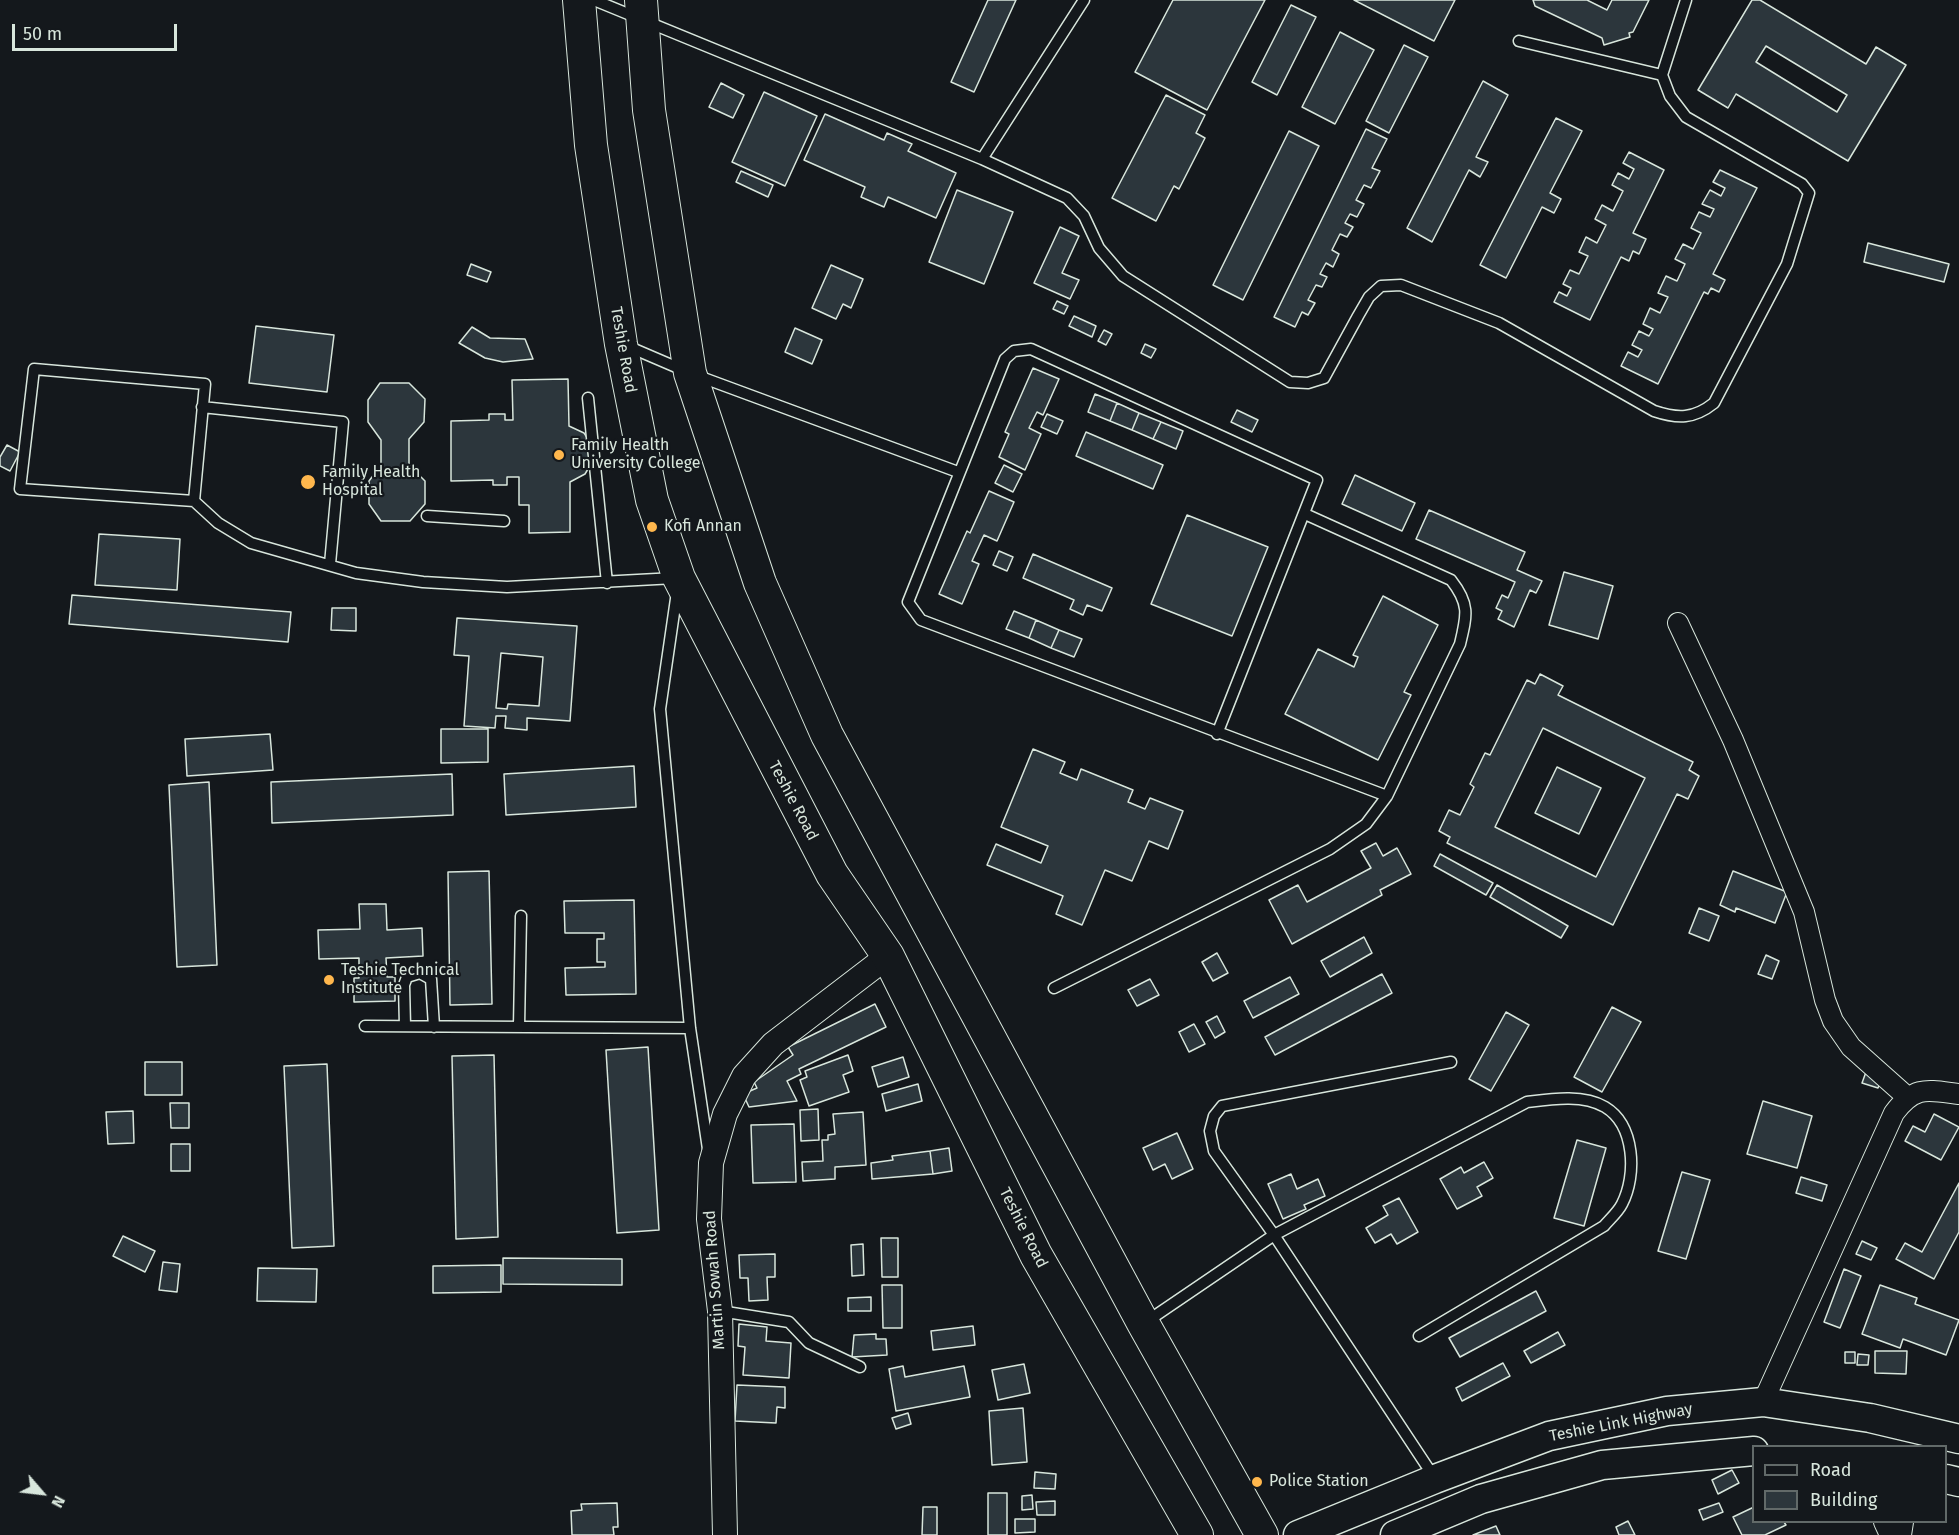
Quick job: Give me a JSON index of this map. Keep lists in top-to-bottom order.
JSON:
{
  "streets": {
    "main road": ["Teshie Road", "Teshie Link Highway"],
    "street": ["Martin Sowah Road"]
  },
  "crossings": [
    ["Teshie Road", "Martin Sowah Road"]
  ],
  "places": [
    "Family Health University College",
    "Family Health Hospital",
    "Kofi Annan",
    "Teshie Technical Institute",
    "Police Station"
  ],
  "legend": ["Road", "Building"],
  "scale_bar": "50 m",
  "north": "bottom right"
}
